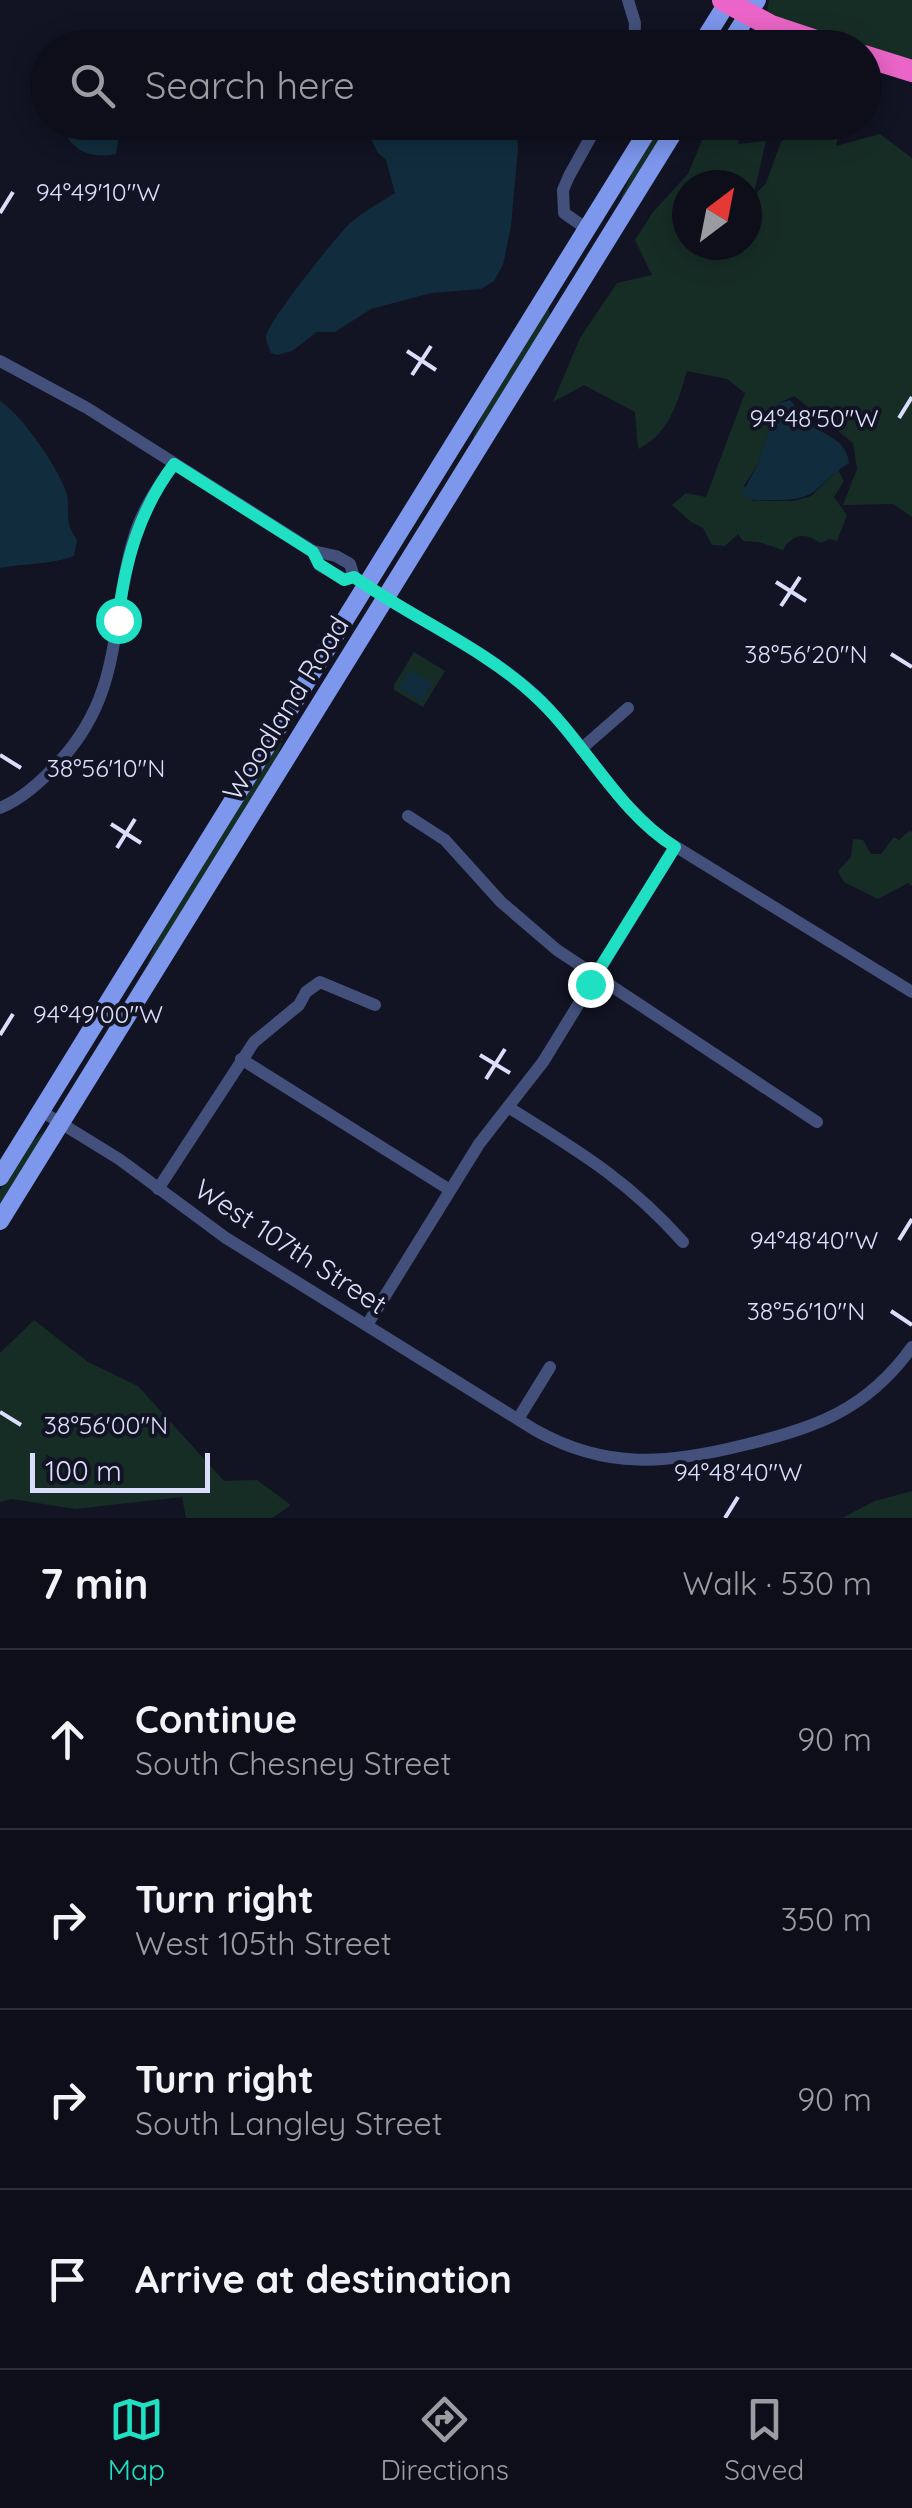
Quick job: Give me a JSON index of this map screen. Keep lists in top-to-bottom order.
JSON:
{
  "streets": {
    "main road": ["Woodland Road"],
    "street": ["West 107th Street"]
  },
  "crossings": [
    ["Woodland Road", "West 107th Street"]
  ],
  "scale_bar": "100 m",
  "north": "top right",
  "page": {
    "search": "Search here",
    "scale": "100 m",
    "heading": ["7 min", "Walk · 530 m"],
    "list": [
      ["Continue", "South Chesney Street", "90 m"],
      ["Turn right", "West 105th Street", "350 m"],
      ["Turn right", "South Langley Street", "90 m"],
      "Arrive at destination"
    ],
    "nav": ["Map", "Directions", "Saved"]
  },
  "coordinates": [
    "94°49'10\"W",
    "94°48'50\"W",
    "38°56'20\"N",
    "38°56'10\"N",
    "94°49'00\"W",
    "94°48'40\"W",
    "38°56'00\"N"
  ]
}
